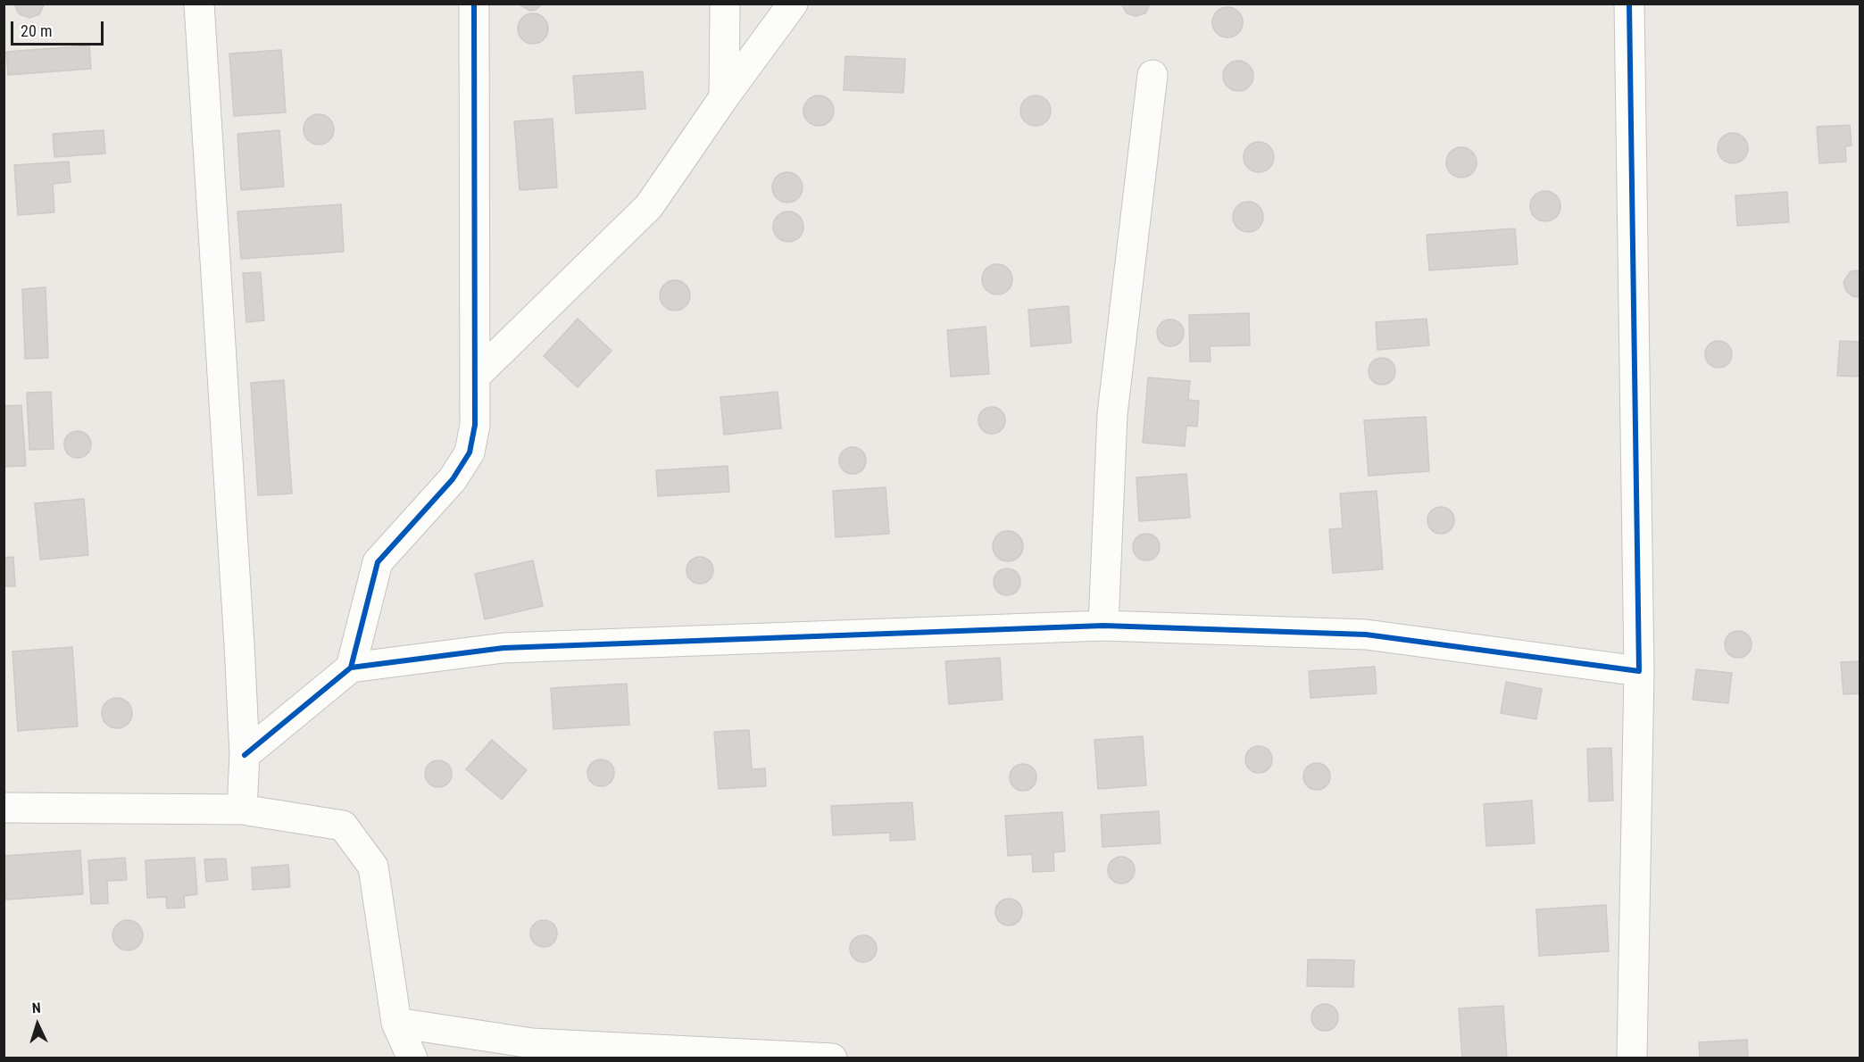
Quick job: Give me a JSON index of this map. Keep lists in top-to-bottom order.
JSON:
{
  "scale_bar": "20 m",
  "north": "top"
}
